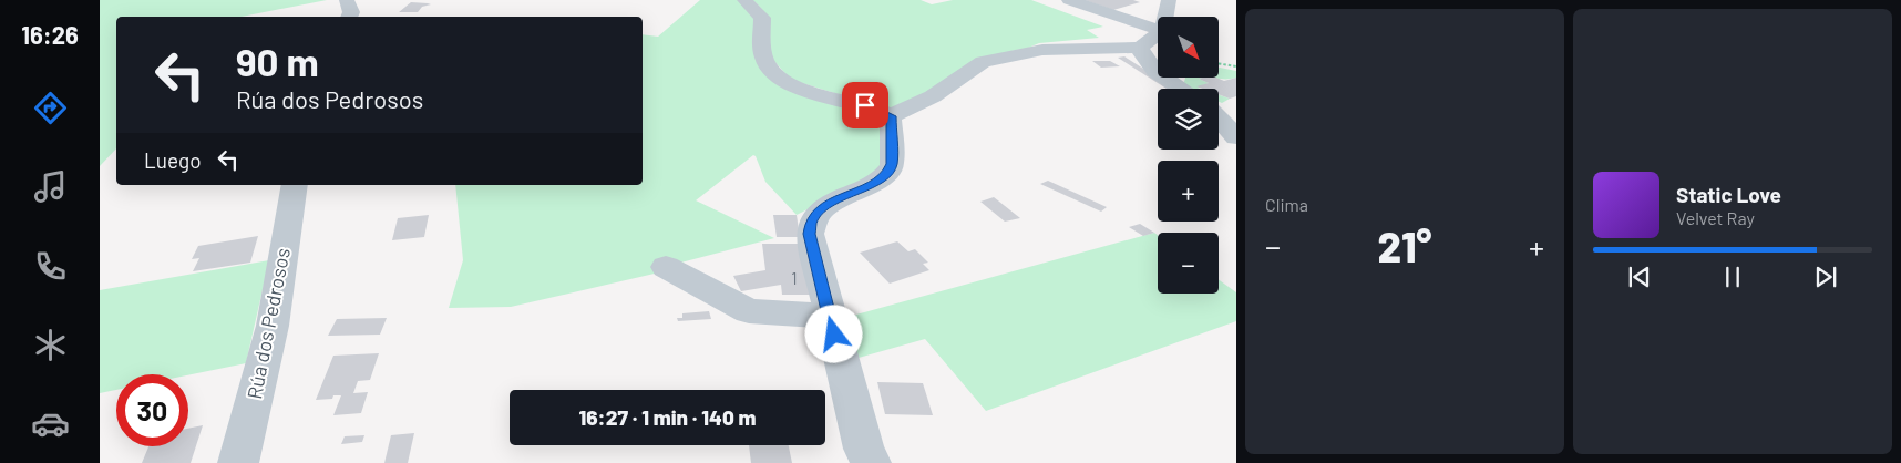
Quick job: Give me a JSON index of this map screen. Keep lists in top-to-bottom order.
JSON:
{
  "streets": {
    "street": ["Rúa dos Pedrosos"]
  },
  "house_numbers": ["1"],
  "north": "bottom right",
  "page": {
    "tabs": "16:26",
    "tile": "Clima",
    "map_buttons": ["+", "−"],
    "turn": ["90 m", "Rúa dos Pedrosos"],
    "then": "Luego",
    "song": ["Static Love", "Velvet Ray"],
    "heat": ["−", "21°", "+"],
    "limit": "30",
    "trip": "16:27 · 1 min · 140 m"
  }
}
